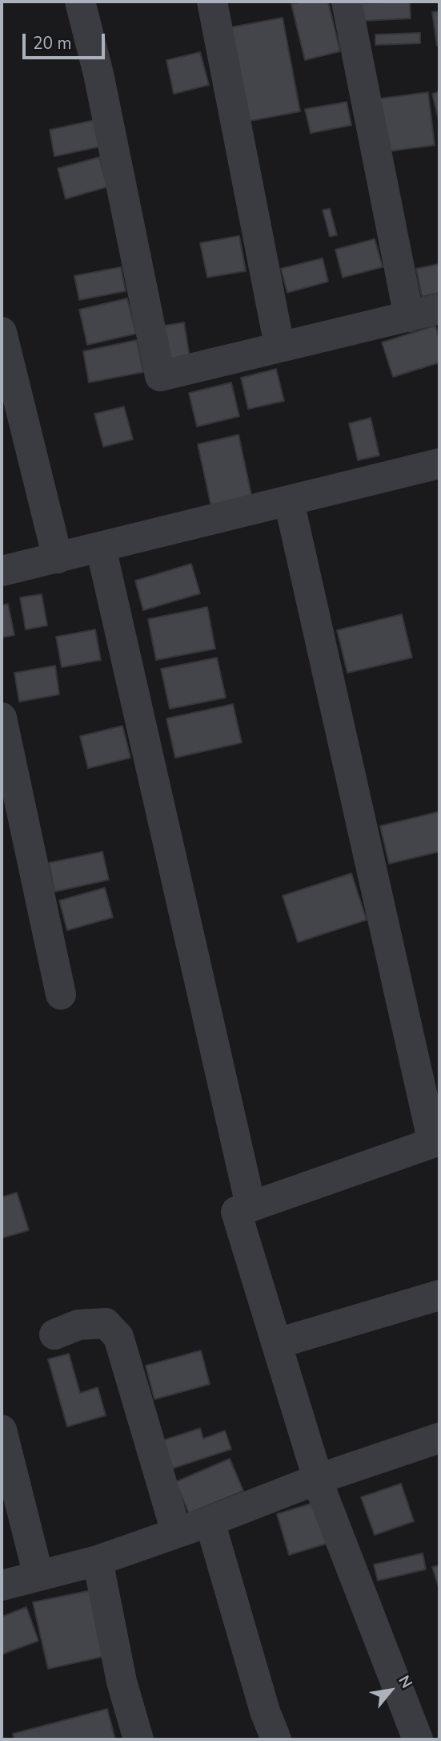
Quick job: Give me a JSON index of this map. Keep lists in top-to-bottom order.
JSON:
{
  "scale_bar": "20 m",
  "north": "top right"
}
